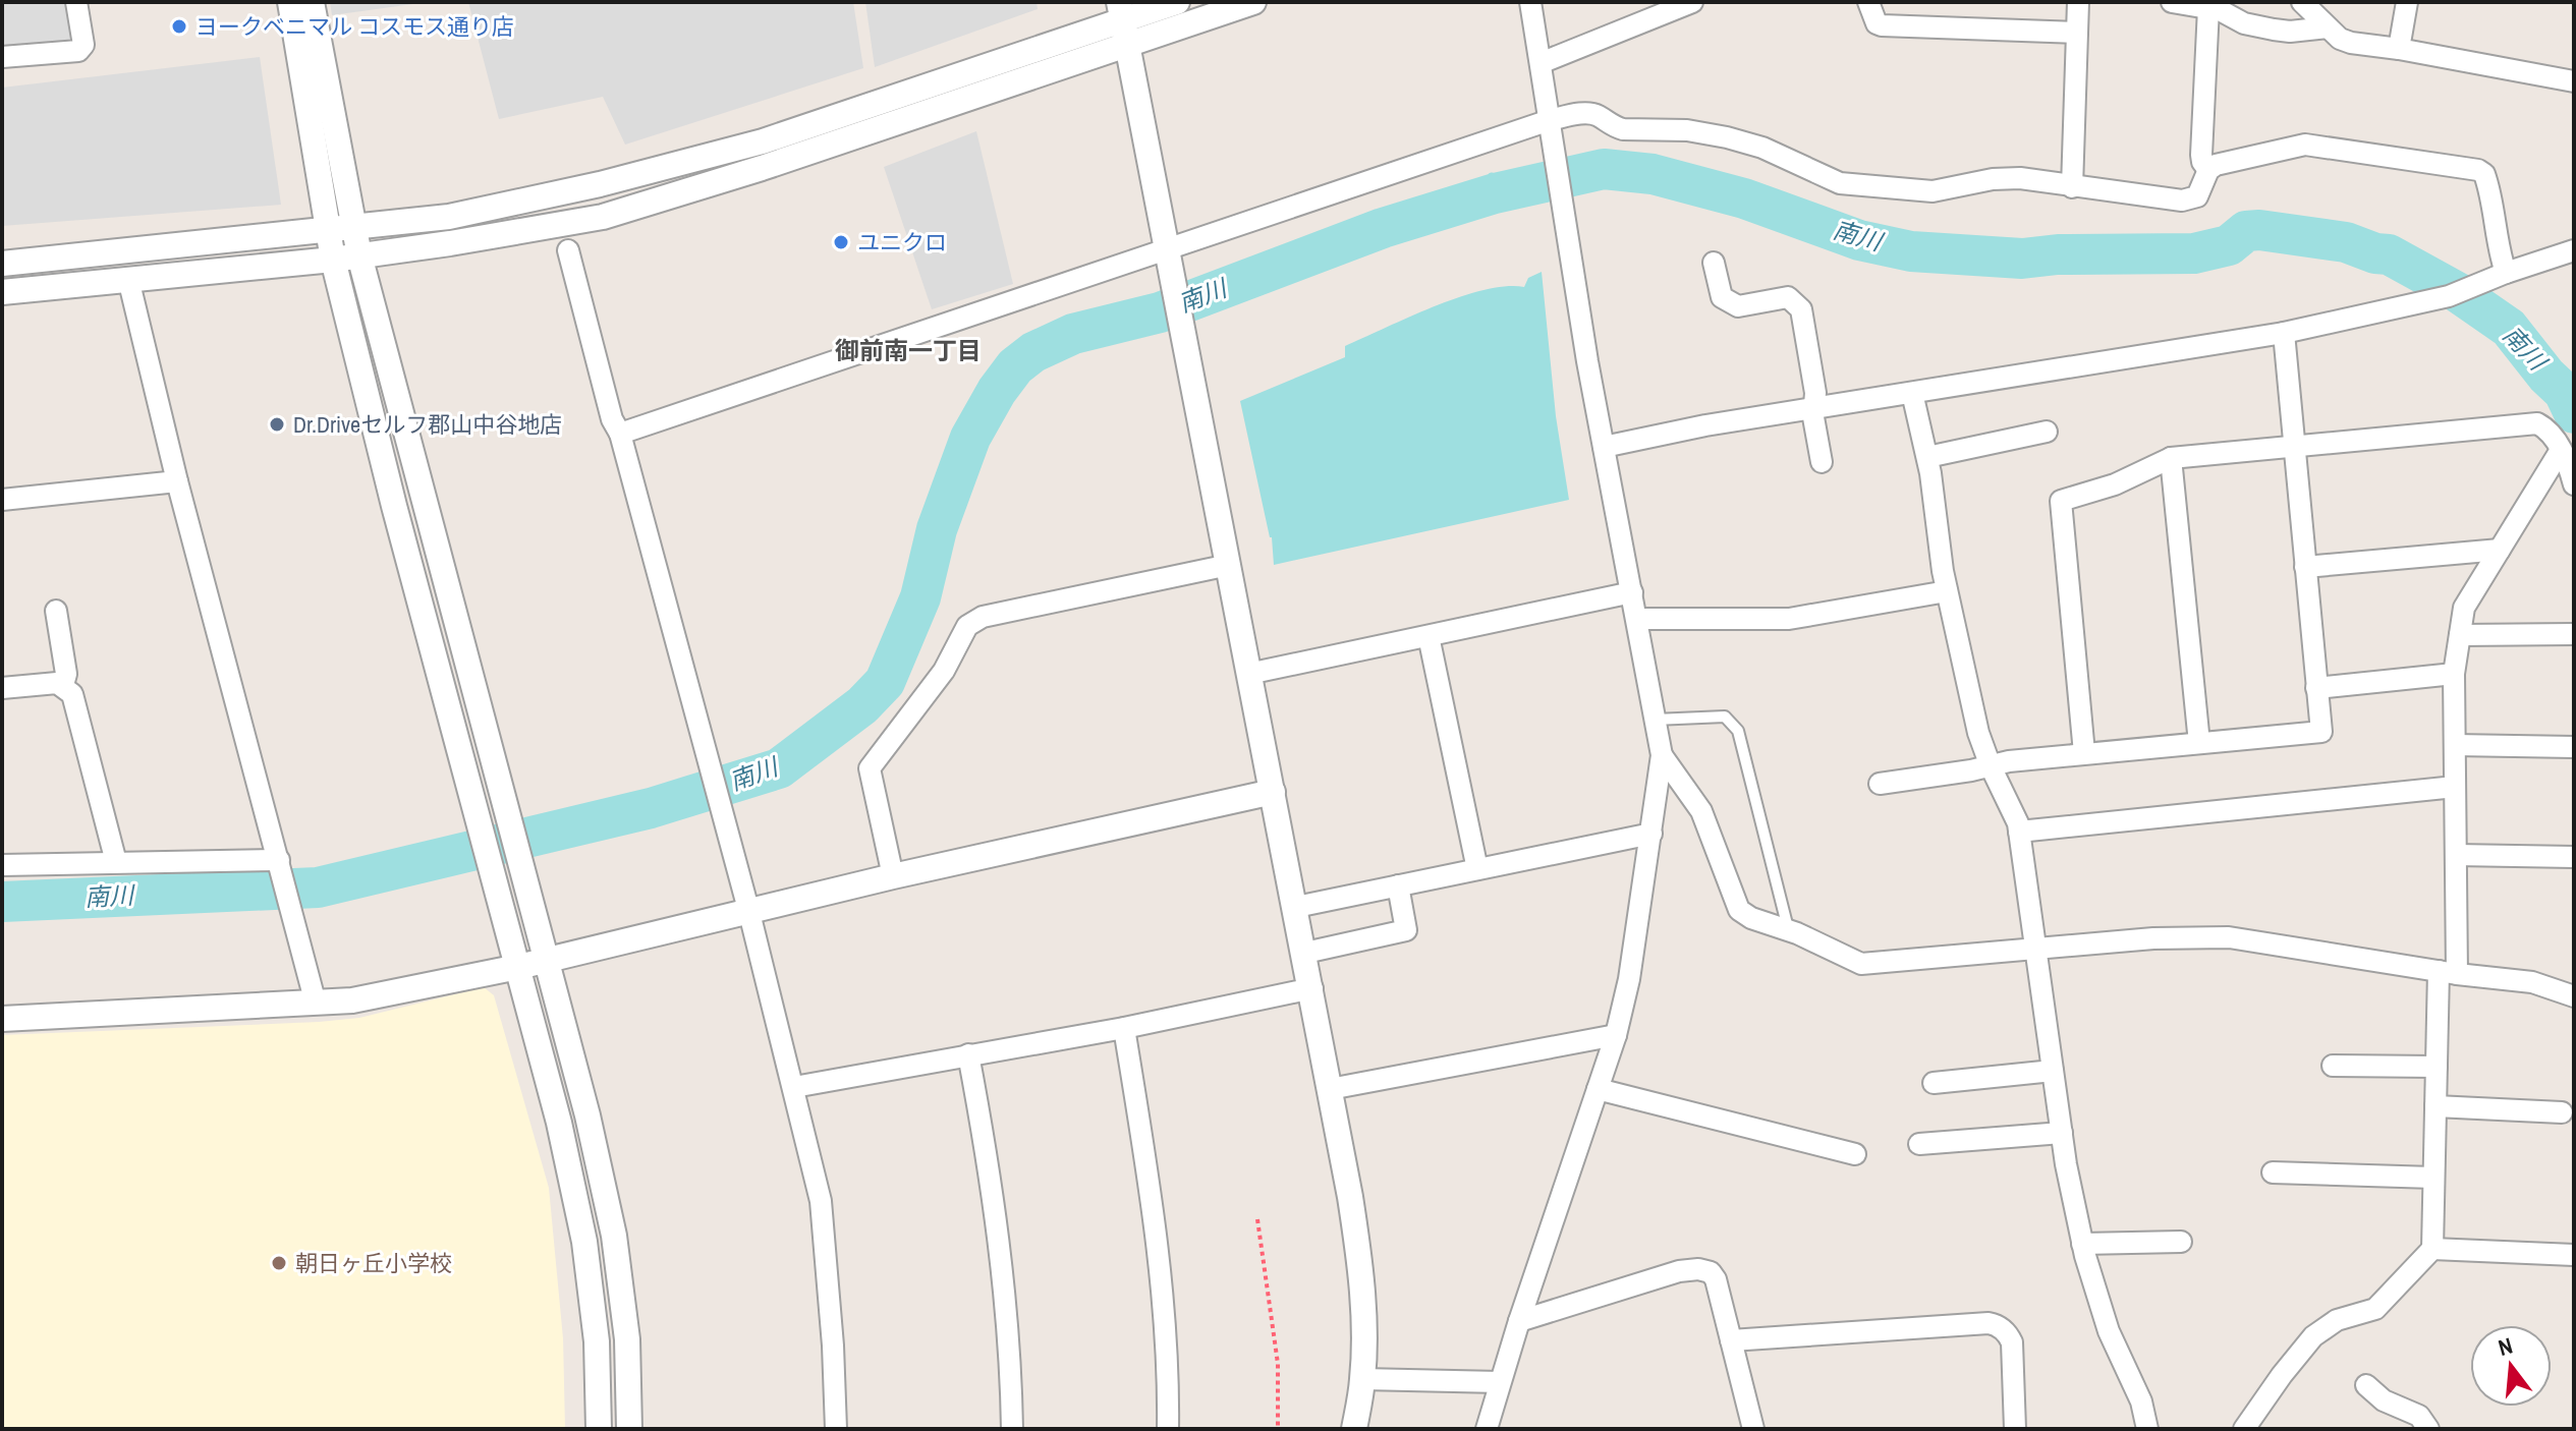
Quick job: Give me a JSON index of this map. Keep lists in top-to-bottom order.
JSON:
{
  "districts": ["御前南一丁目"],
  "water": ["南川"],
  "places": [
    "ヨークベニマル コスモス通り店",
    "ユニクロ",
    "Dr.Driveセルフ郡山中谷地店",
    "朝日ヶ丘小学校"
  ],
  "north": "top"
}
